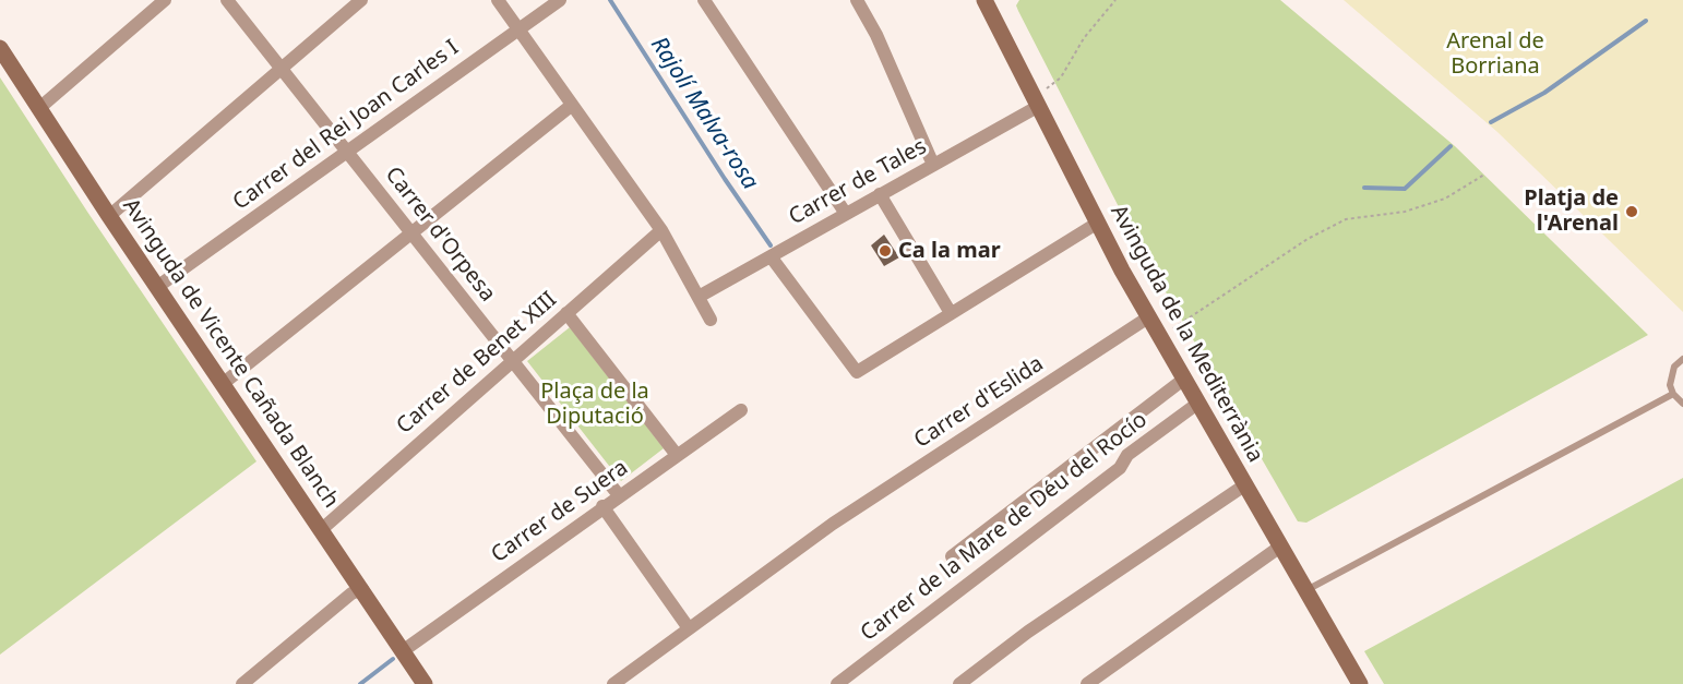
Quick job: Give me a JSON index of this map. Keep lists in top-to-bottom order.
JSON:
{
  "streets": {
    "street": [
      "Carrer del Rei Joan Carles I",
      "Carrer de Tales",
      "Carrer d'Orpesa",
      "Avinguda de la Mediterrània",
      "Avinguda de Vicente Cañada Blanch",
      "Carrer de Benet XIII",
      "Carrer d'Eslida",
      "Carrer de Suera",
      "Carrer de la Mare de Déu del Rocío"
    ]
  },
  "crossings": [
    ["Carrer del Rei Joan Carles I", "Carrer d'Orpesa"],
    ["Carrer del Rei Joan Carles I", "Avinguda de Vicente Cañada Blanch"],
    ["Carrer de Tales", "Avinguda de la Mediterrània"],
    ["Carrer d'Orpesa", "Carrer de Benet XIII"],
    ["Carrer d'Orpesa", "Carrer de Suera"],
    ["Avinguda de la Mediterrània", "Carrer d'Eslida"],
    ["Avinguda de la Mediterrània", "Carrer de la Mare de Déu del Rocío"],
    ["Avinguda de Vicente Cañada Blanch", "Carrer de Benet XIII"],
    ["Avinguda de Vicente Cañada Blanch", "Carrer de Suera"]
  ],
  "water": ["Rajolí Malva-rosa"],
  "parks": ["Arenal de Borriana", "Plaça de la Diputació"],
  "places": ["Platja de l'Arenal", "Ca la mar"]
}
